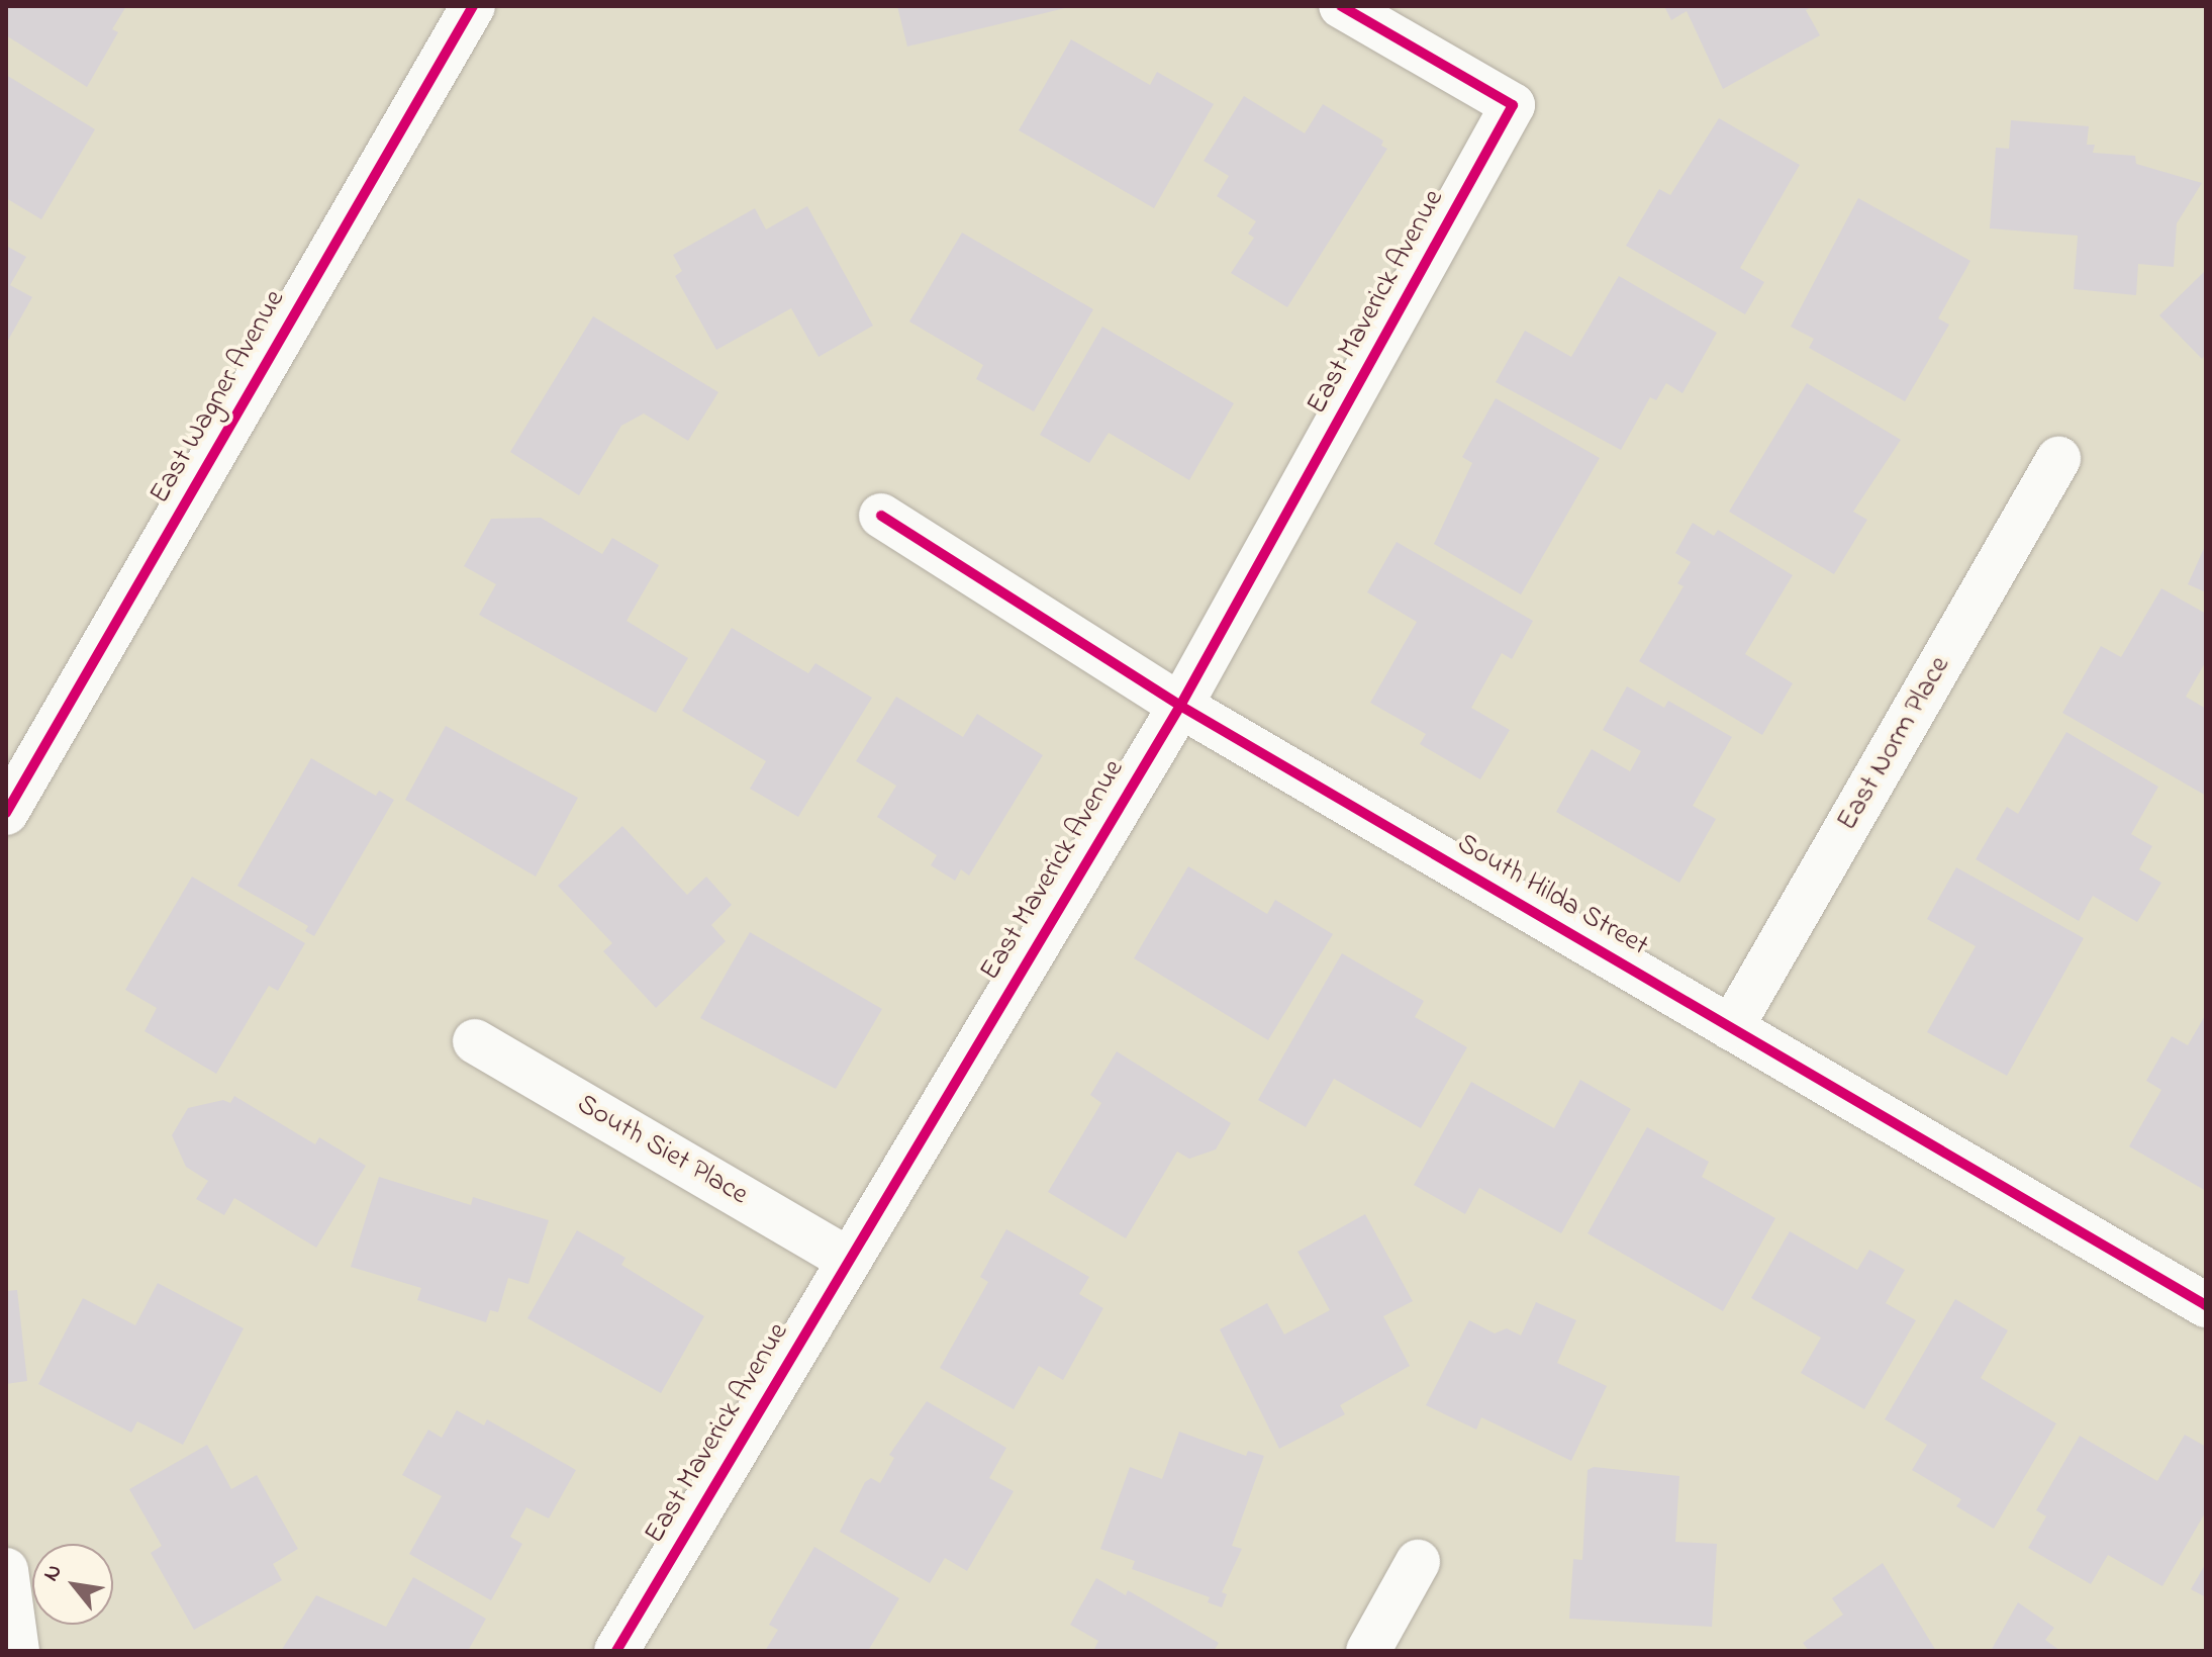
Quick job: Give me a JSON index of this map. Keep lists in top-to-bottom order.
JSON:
{
  "streets": {
    "street": [
      "East Maverick Avenue",
      "East Wagner Avenue",
      "East Norm Place",
      "South Hilda Street",
      "South Siet Place"
    ]
  },
  "crossings": [
    ["East Maverick Avenue", "South Hilda Street"],
    ["East Maverick Avenue", "South Siet Place"],
    ["East Norm Place", "South Hilda Street"]
  ],
  "north": "top left"
}
